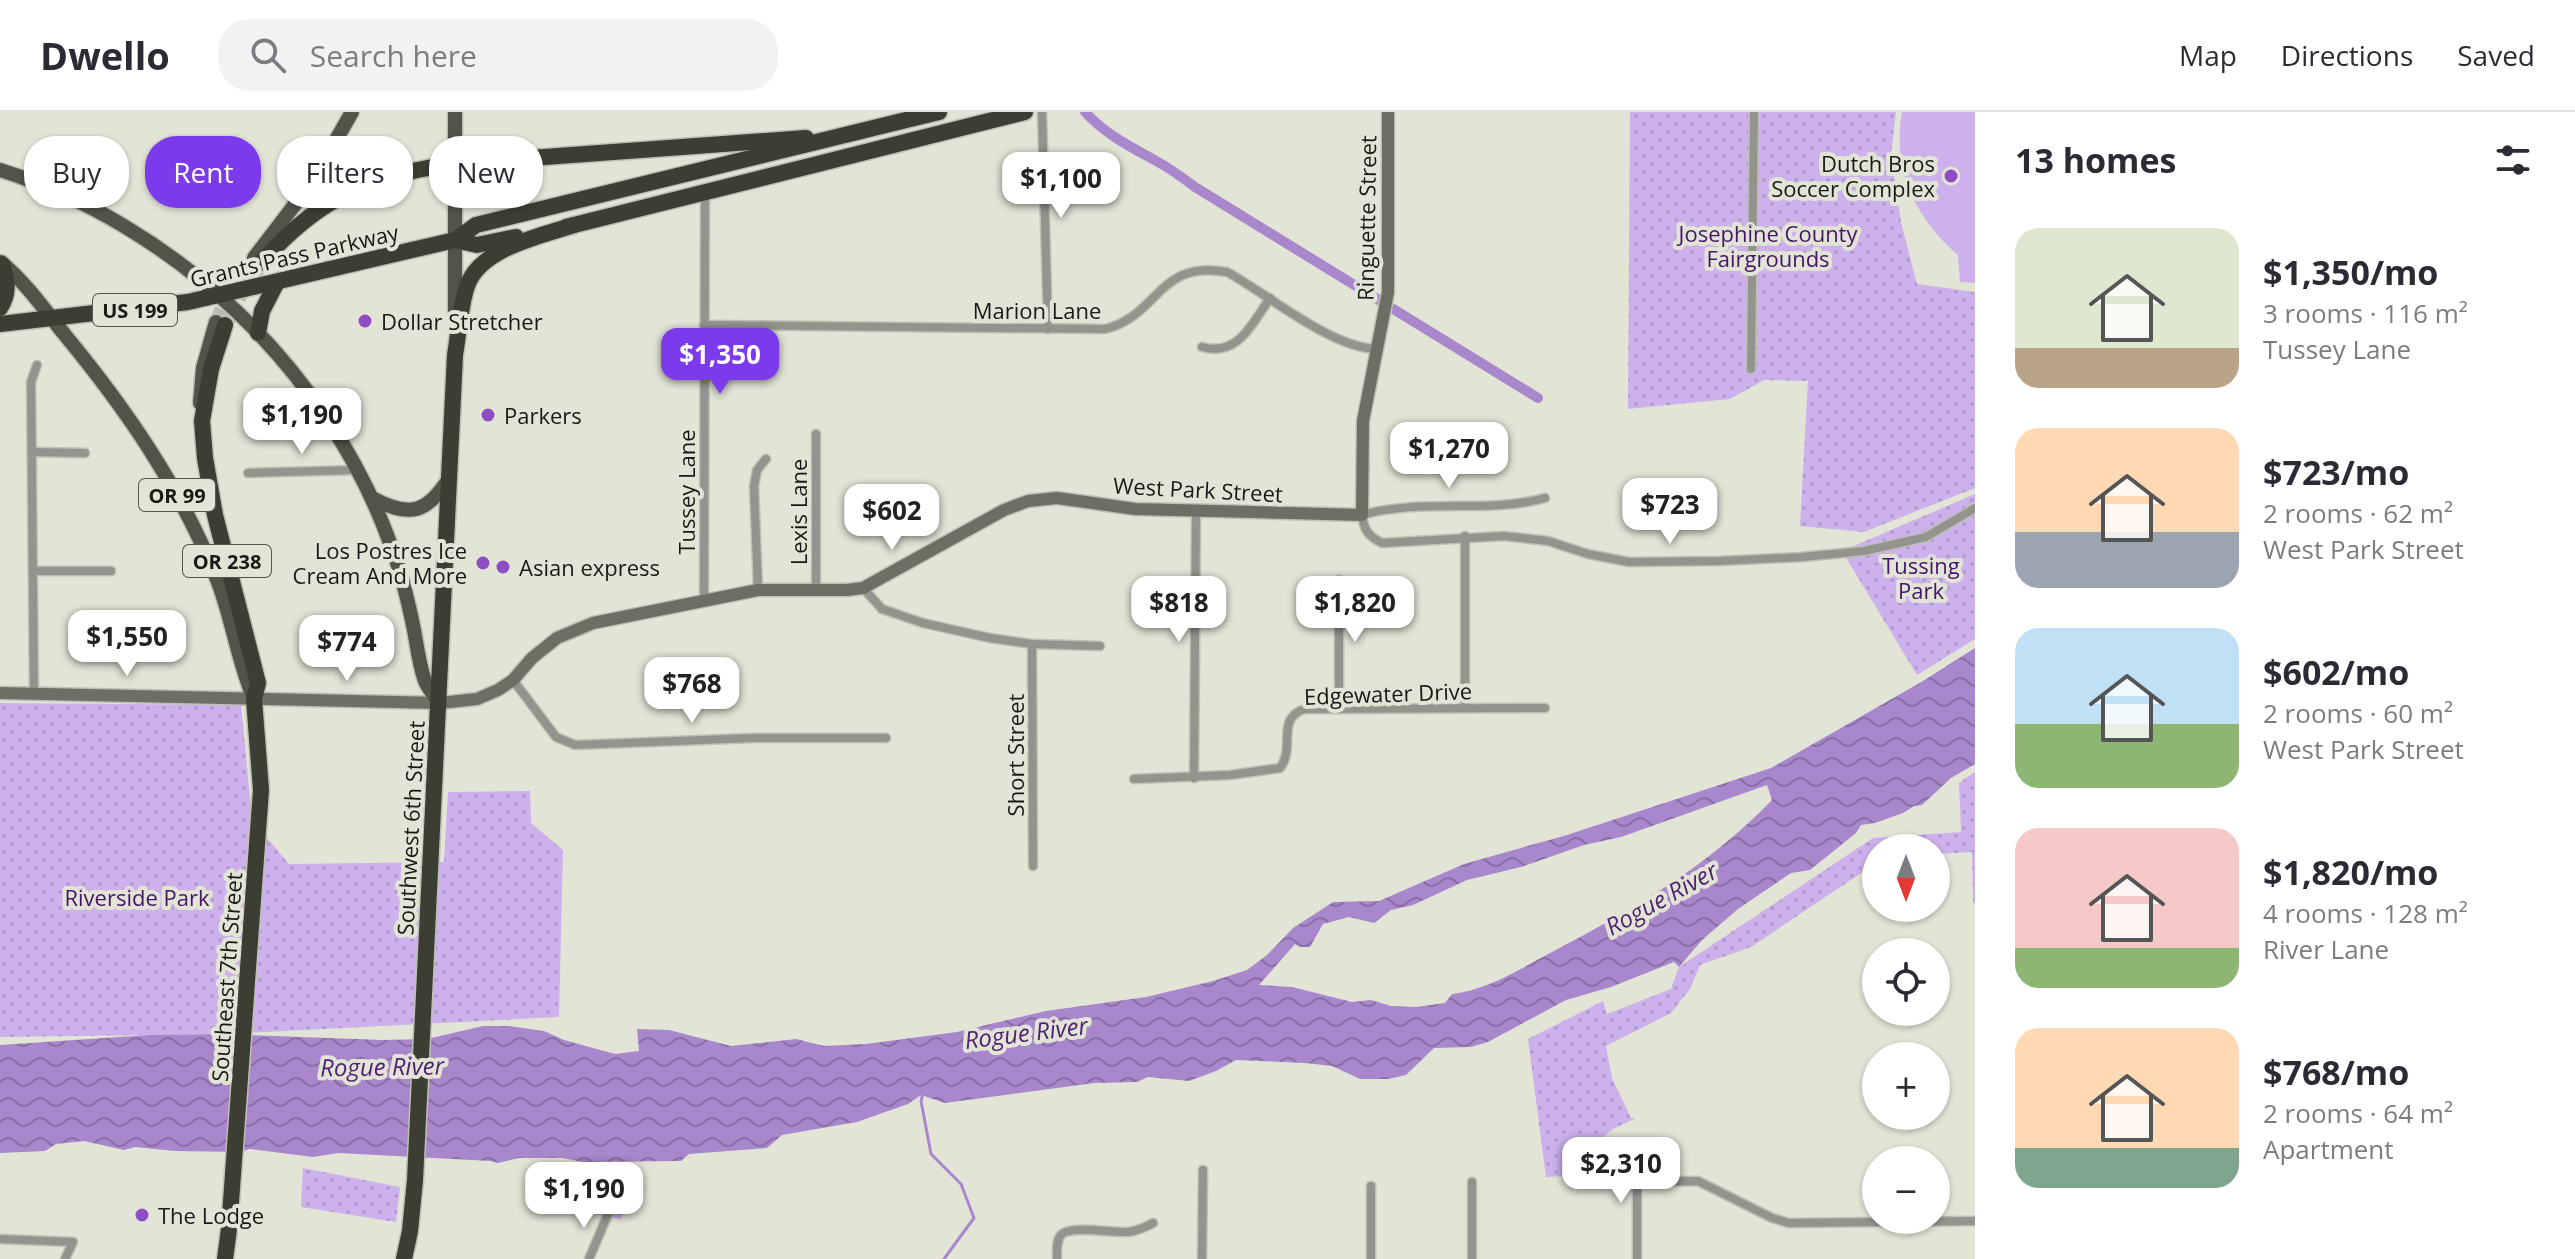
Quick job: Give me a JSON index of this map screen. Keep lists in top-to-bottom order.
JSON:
{
  "streets": {
    "highway": [
      "Grants Pass Parkway",
      "US 199",
      "OR 99",
      "OR 238",
      "Southwest 6th Street",
      "Southeast 7th Street"
    ],
    "street": [
      "Ringuette Street",
      "Marion Lane",
      "West Park Street",
      "Tussey Lane",
      "Lexis Lane",
      "Edgewater Drive",
      "Short Street"
    ]
  },
  "crossings": [
    ["Ringuette Street", "Marion Lane"],
    ["Ringuette Street", "West Park Street"],
    ["Grants Pass Parkway", "US 199"],
    ["Grants Pass Parkway", "OR 99"],
    ["Grants Pass Parkway", "Southwest 6th Street"],
    ["US 199", "Tussey Lane"],
    ["Marion Lane", "Tussey Lane"],
    ["West Park Street", "Tussey Lane"],
    ["West Park Street", "OR 99"],
    ["West Park Street", "Lexis Lane"],
    ["West Park Street", "OR 238"],
    ["West Park Street", "Southwest 6th Street"],
    ["West Park Street", "Southeast 7th Street"],
    ["OR 99", "OR 238"],
    ["OR 99", "Southeast 7th Street"],
    ["OR 238", "Southeast 7th Street"]
  ],
  "water": ["Rogue River"],
  "parks": ["Josephine County Fairgrounds", "Tussing Park", "Riverside Park"],
  "places": [
    "Dutch Bros Soccer Complex",
    "Dollar Stretcher",
    "Parkers",
    "Los Postres Ice Cream And More",
    "Asian express",
    "The Lodge"
  ],
  "north": "bottom",
  "page": {
    "header": "Dwello",
    "search": "Search here",
    "nav": ["Map", "Directions", "Saved"],
    "heading": "13 homes",
    "chip": [
      "Buy",
      "Rent",
      "Filters",
      "New"
    ],
    "price": [
      "$1,100",
      "$1,350",
      "$1,190",
      "$1,270",
      "$723",
      "$602",
      "$818",
      "$1,820",
      "$1,550",
      "$774",
      "$768",
      "$2,310",
      "$1,190"
    ],
    "list": [
      {
        "name": "$1,350/mo",
        "note": "3 rooms · 116 m² · Tussey Lane"
      },
      {
        "name": "$723/mo",
        "note": "2 rooms · 62 m² · West Park Street"
      },
      {
        "name": "$602/mo",
        "note": "2 rooms · 60 m² · West Park Street"
      },
      {
        "name": "$1,820/mo",
        "note": "4 rooms · 128 m² · River Lane"
      },
      {
        "name": "$768/mo",
        "note": "2 rooms · 64 m² · Apartment"
      }
    ],
    "map_buttons": ["+", "−"]
  }
}
